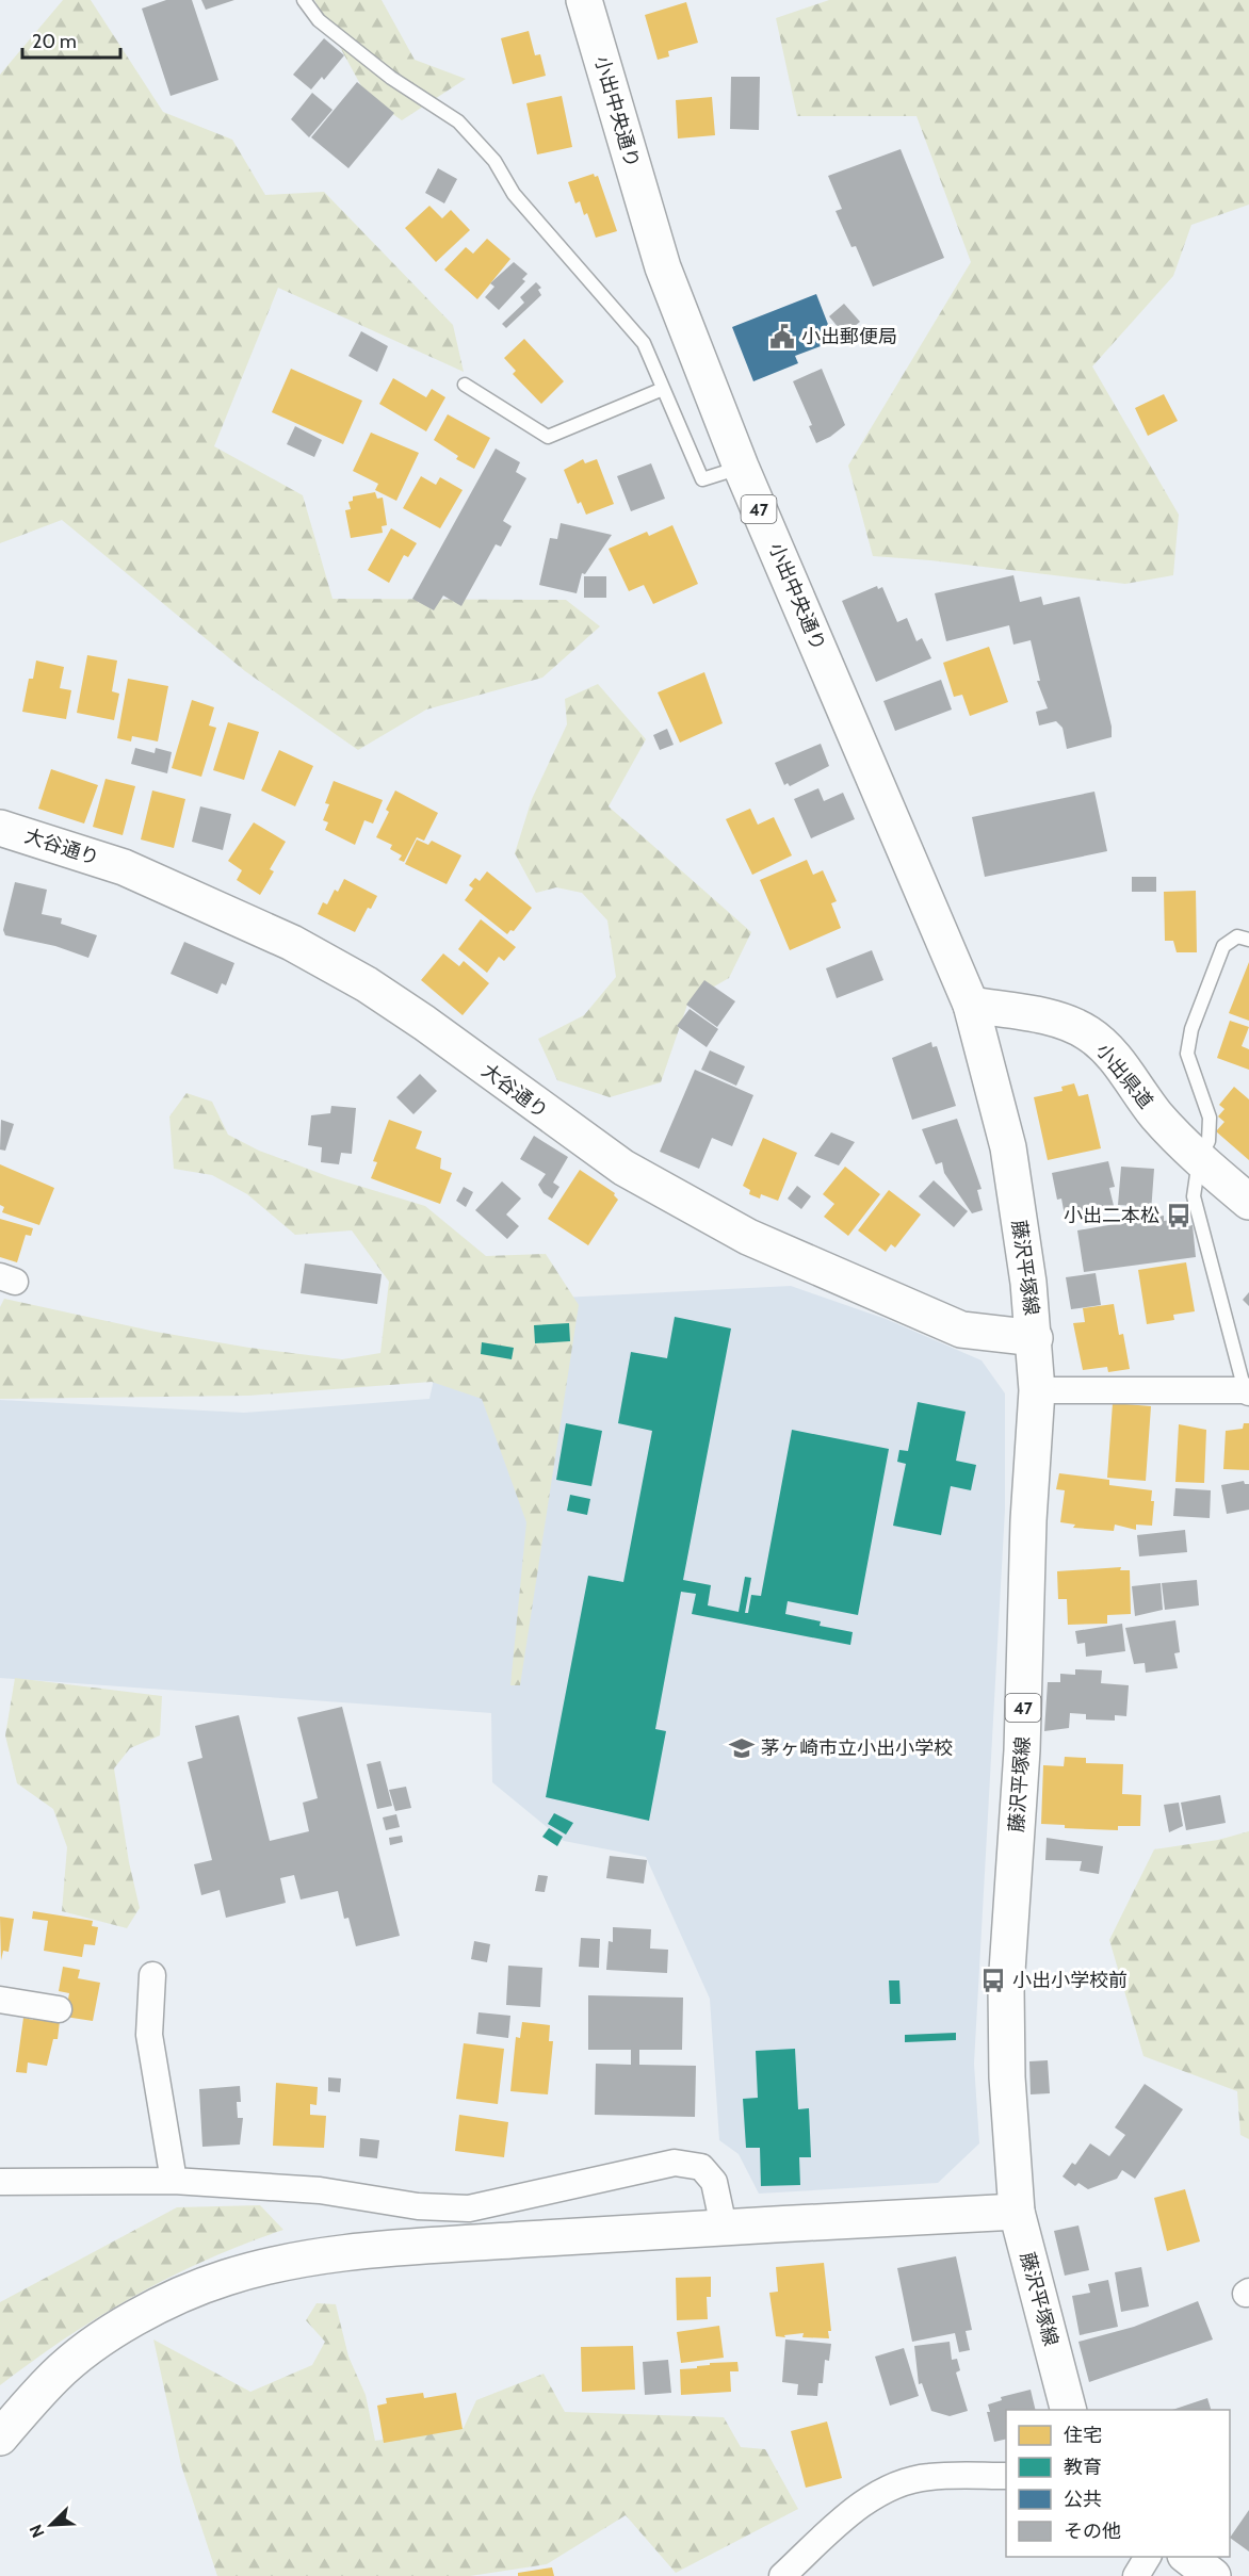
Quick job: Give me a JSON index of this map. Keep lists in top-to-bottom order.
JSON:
{
  "streets": {
    "main road": [
      "小出中央通り",
      "47",
      "大谷通り",
      "小出県道",
      "藤沢平塚線"
    ]
  },
  "crossings": [
    ["小出中央通り", "小出県道"],
    ["小出中央通り", "藤沢平塚線"],
    ["大谷通り", "藤沢平塚線"],
    ["小出県道", "藤沢平塚線"]
  ],
  "places": {
    "public building": ["小出郵便局"],
    "bus stop": ["小出二本松", "小出小学校前"],
    "school or university": ["茅ヶ崎市立小出小学校"]
  },
  "legend": [
    "住宅",
    "教育",
    "公共",
    "その他"
  ],
  "scale_bar": "20 m",
  "north": "bottom left"
}
